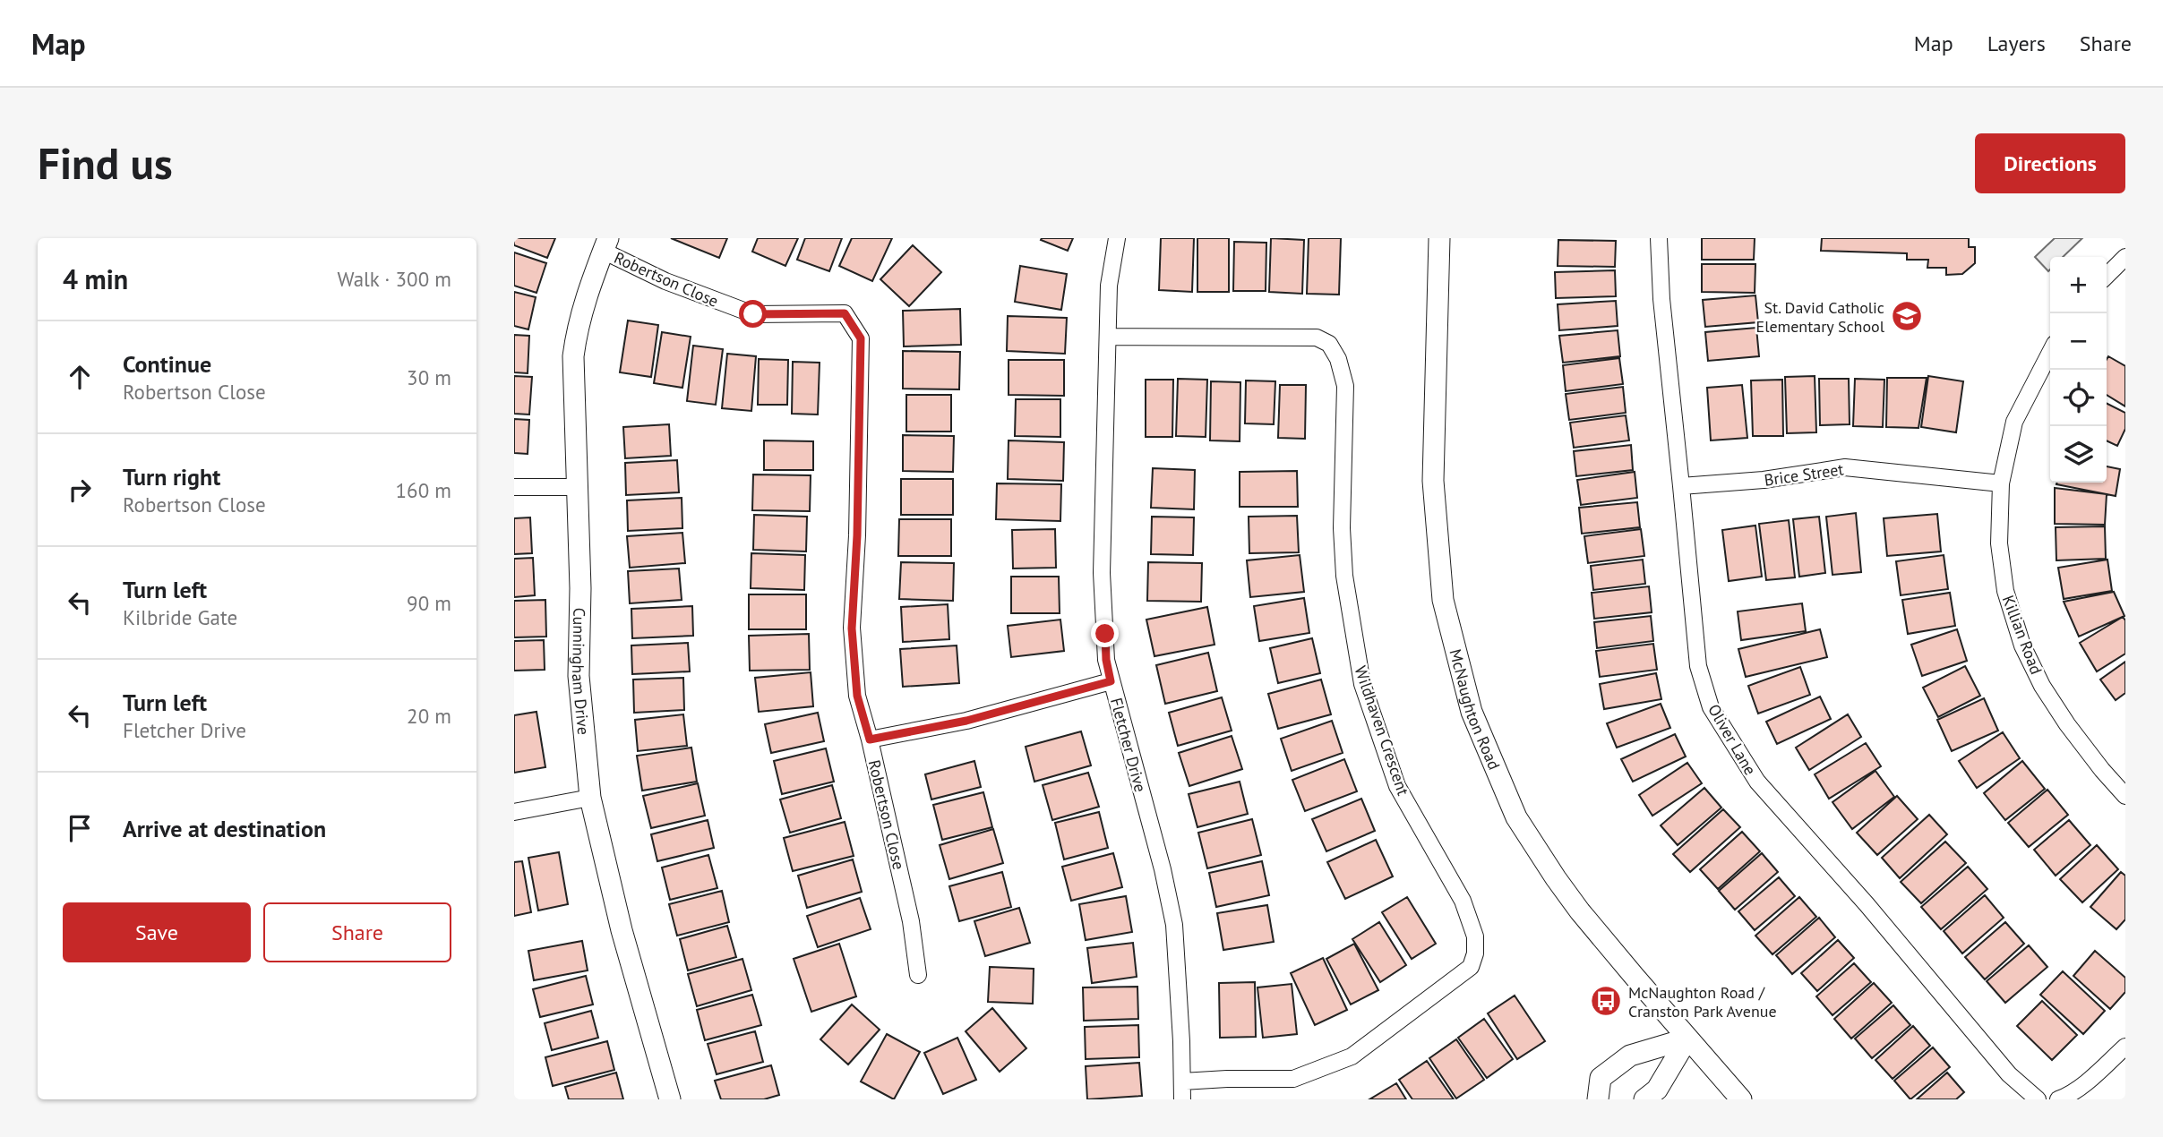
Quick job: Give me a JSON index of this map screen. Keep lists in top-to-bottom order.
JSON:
{
  "streets": {
    "street": [
      "Robertson Close",
      "Brice Street",
      "Killian Road",
      "Cunningham Drive",
      "McNaughton Road",
      "Wildhaven Crescent",
      "Oliver Lane",
      "Fletcher Drive"
    ]
  },
  "crossings": [
    ["Robertson Close", "Cunningham Drive"],
    ["Brice Street", "Killian Road"],
    ["Brice Street", "Oliver Lane"],
    ["Wildhaven Crescent", "Fletcher Drive"]
  ],
  "places": {
    "school or university": ["St. David Catholic Elementary School"],
    "bus stop": ["McNaughton Road / Cranston Park Avenue"]
  },
  "page": {
    "header": "Map",
    "nav": ["Map", "Layers", "Share"],
    "buttons": [
      "Directions",
      ["Save", "Share"]
    ],
    "title": "Find us",
    "heading": ["4 min", "Walk · 300 m"],
    "map_buttons": ["+", "−"],
    "list": [
      ["Continue", "Robertson Close", "30 m"],
      ["Turn right", "Robertson Close", "160 m"],
      ["Turn left", "Kilbride Gate", "90 m"],
      ["Turn left", "Fletcher Drive", "20 m"],
      "Arrive at destination"
    ]
  }
}
